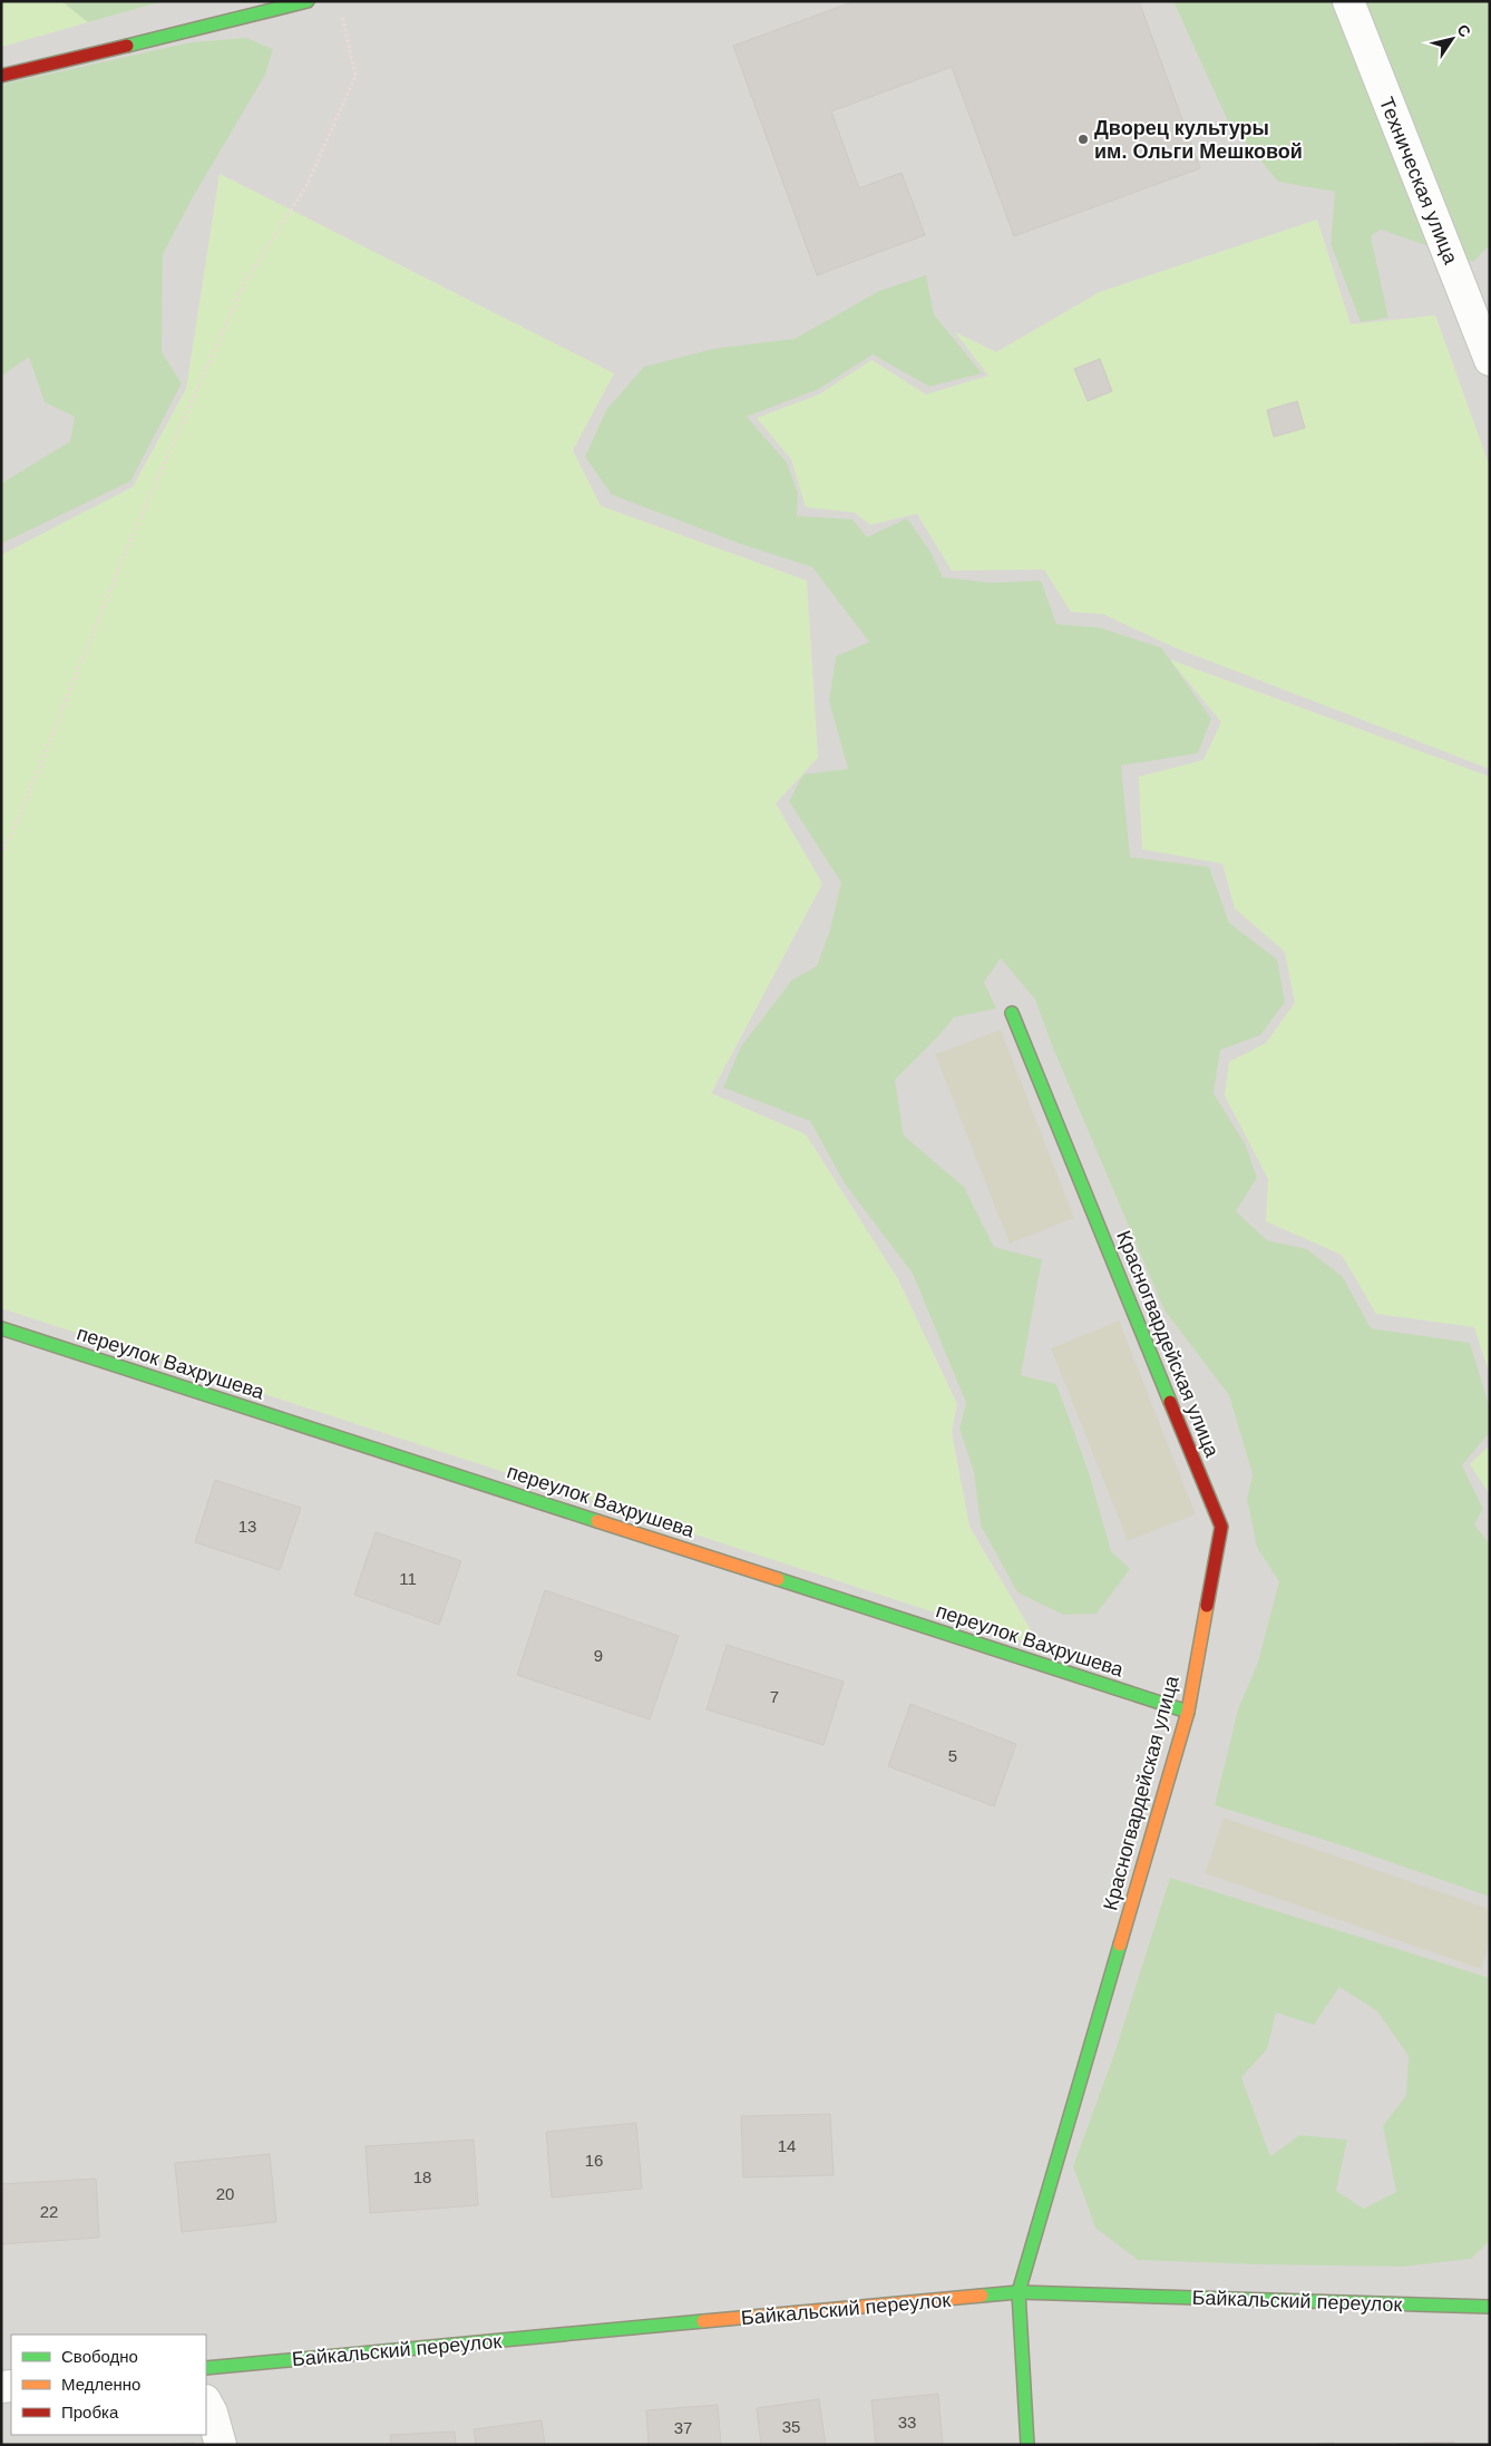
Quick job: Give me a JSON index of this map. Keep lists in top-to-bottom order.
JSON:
{
  "streets": {
    "street": [
      "Техническая улица",
      "Красногвардейская улица",
      "переулок Вахрушева",
      "Байкальский переулок"
    ]
  },
  "crossings": [
    ["Красногвардейская улица", "переулок Вахрушева"],
    ["Красногвардейская улица", "Байкальский переулок"]
  ],
  "places": ["Дворец культуры им. Ольги Мешковой"],
  "house_numbers": [
    "13",
    "11",
    "9",
    "7",
    "5",
    "14",
    "16",
    "18",
    "20",
    "22",
    "33",
    "35",
    "37"
  ],
  "legend": ["Свободно", "Медленно", "Пробка"],
  "north": "top right"
}
